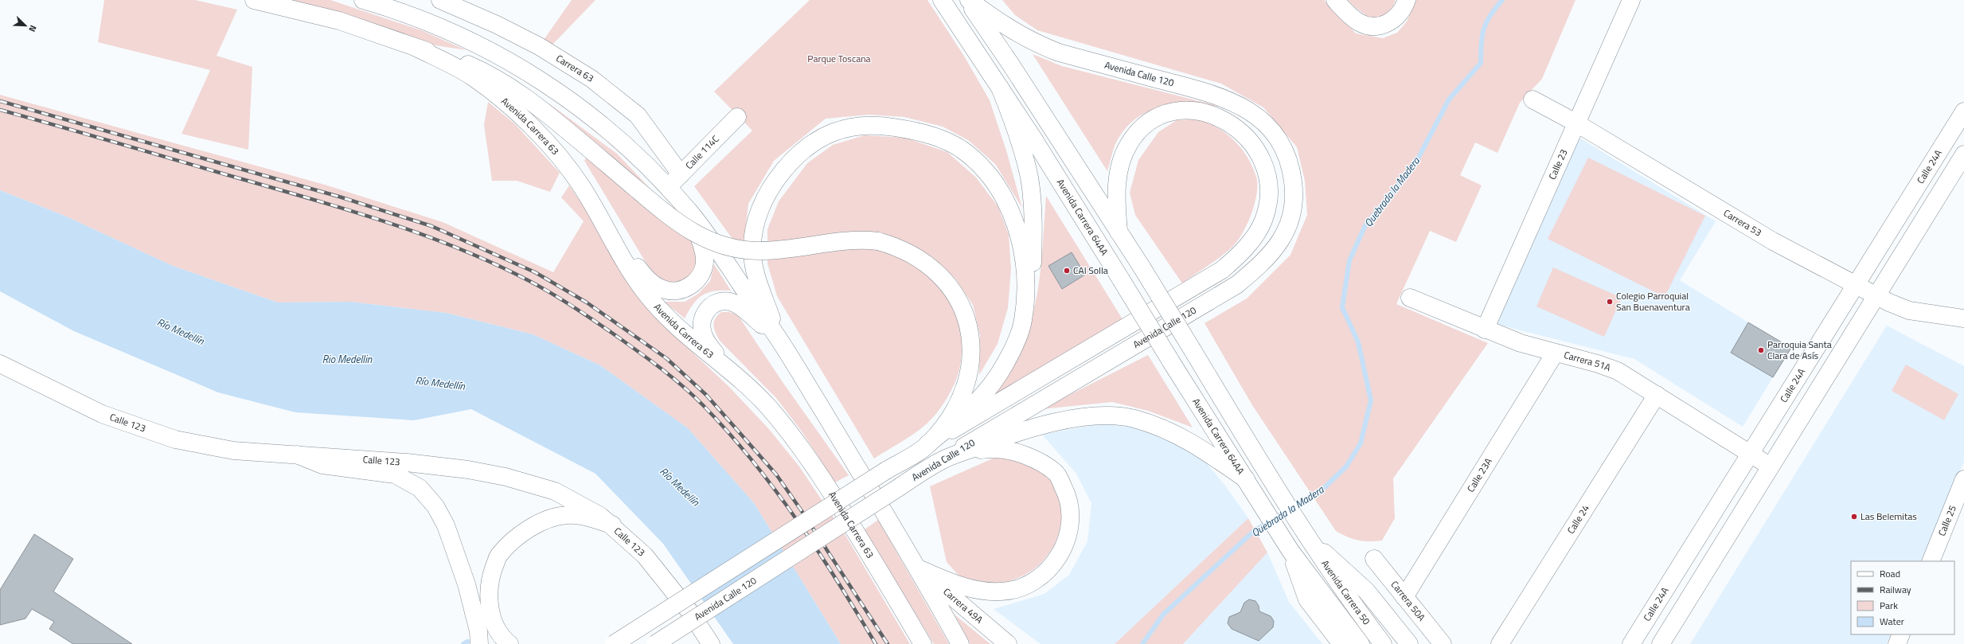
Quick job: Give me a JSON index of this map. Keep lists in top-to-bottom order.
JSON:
{
  "streets": {
    "main road": [
      "Carrera 63",
      "Avenida Calle 120",
      "Avenida Carrera 63",
      "Calle 114C",
      "Calle 23",
      "Calle 24A",
      "Avenida Carrera 64AA",
      "Carrera 53",
      "Carrera 51A",
      "Calle 123",
      "Calle 23A",
      "Calle 24",
      "Calle 25",
      "Avenida Carrera 50",
      "Carrera 50A",
      "Carrera 49A"
    ]
  },
  "crossings": [
    ["Carrera 63", "Calle 114C"],
    ["Calle 23", "Carrera 53"],
    ["Calle 23", "Carrera 51A"],
    ["Calle 24A", "Carrera 53"],
    ["Calle 24A", "Carrera 51A"],
    ["Avenida Carrera 64AA", "Avenida Carrera 50"],
    ["Carrera 51A", "Calle 23A"],
    ["Carrera 51A", "Calle 24"],
    ["Calle 23A", "Carrera 50A"]
  ],
  "water": ["Quebrada la Madera", "Río Medellín", "Rio Medellin"],
  "parks": ["Parque Toscana"],
  "places": [
    "CAI Solla",
    "Colegio Parroquial San Buenaventura",
    "Parroquia Santa Clara de Asís",
    "Las Belemitas"
  ],
  "legend": [
    "Road",
    "Railway",
    "Park",
    "Water"
  ],
  "north": "bottom right"
}
